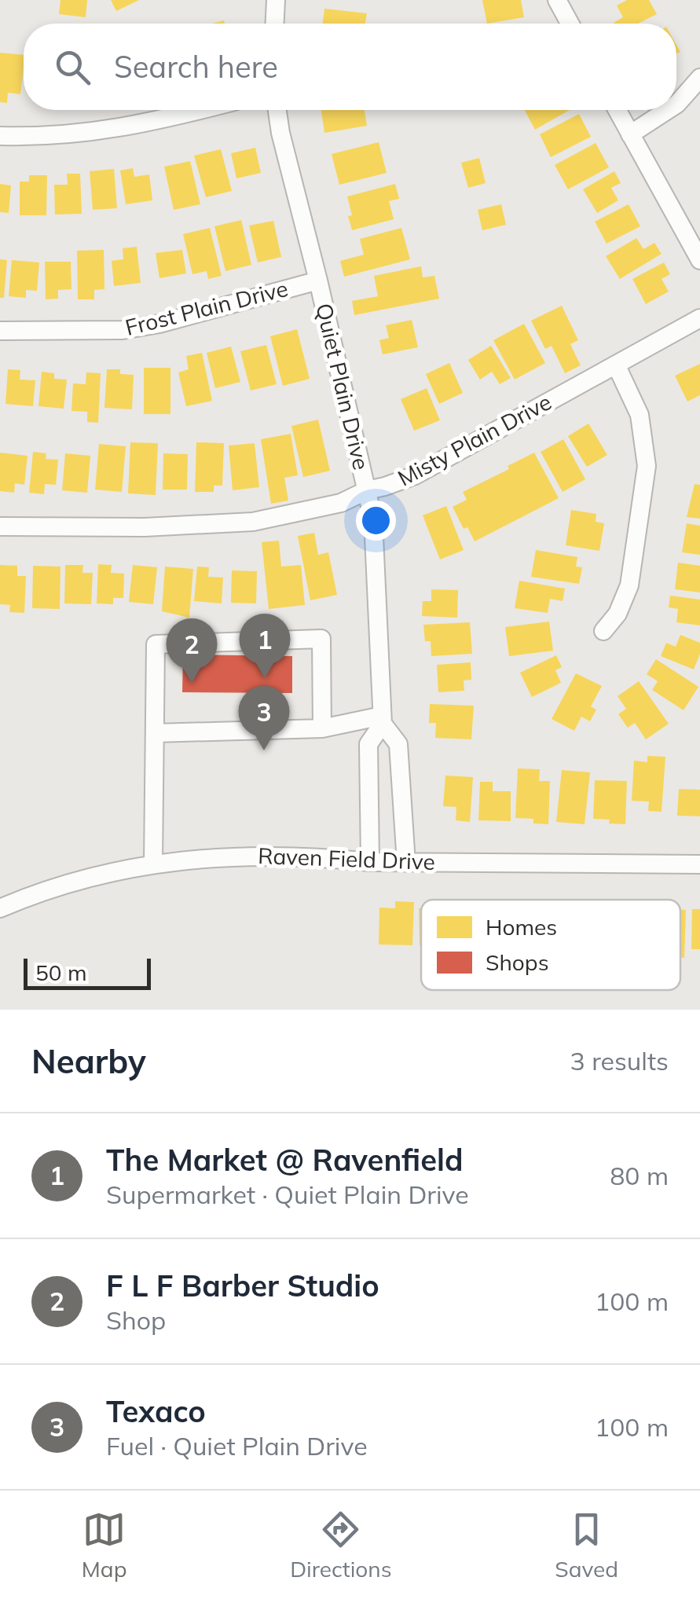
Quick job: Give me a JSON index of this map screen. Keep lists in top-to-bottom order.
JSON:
{
  "streets": {
    "street": [
      "Frost Plain Drive",
      "Quiet Plain Drive",
      "Misty Plain Drive",
      "Raven Field Drive"
    ]
  },
  "crossings": [
    ["Frost Plain Drive", "Quiet Plain Drive"],
    ["Quiet Plain Drive", "Misty Plain Drive"],
    ["Quiet Plain Drive", "Raven Field Drive"]
  ],
  "legend": ["Homes", "Shops"],
  "scale_bar": "50 m",
  "page": {
    "search": "Search here",
    "pins": ["1", "2", "3"],
    "scale": "50 m",
    "heading": ["Nearby", "3 results"],
    "list": [
      {
        "mark": "1",
        "name": "The Market @ Ravenfield",
        "note": "Supermarket · Quiet Plain Drive",
        "value": "80 m"
      },
      {
        "mark": "2",
        "name": "F L F Barber Studio",
        "note": "Shop",
        "value": "100 m"
      },
      {
        "mark": "3",
        "name": "Texaco",
        "note": "Fuel · Quiet Plain Drive",
        "value": "100 m"
      }
    ],
    "nav": ["Map", "Directions", "Saved"]
  }
}
